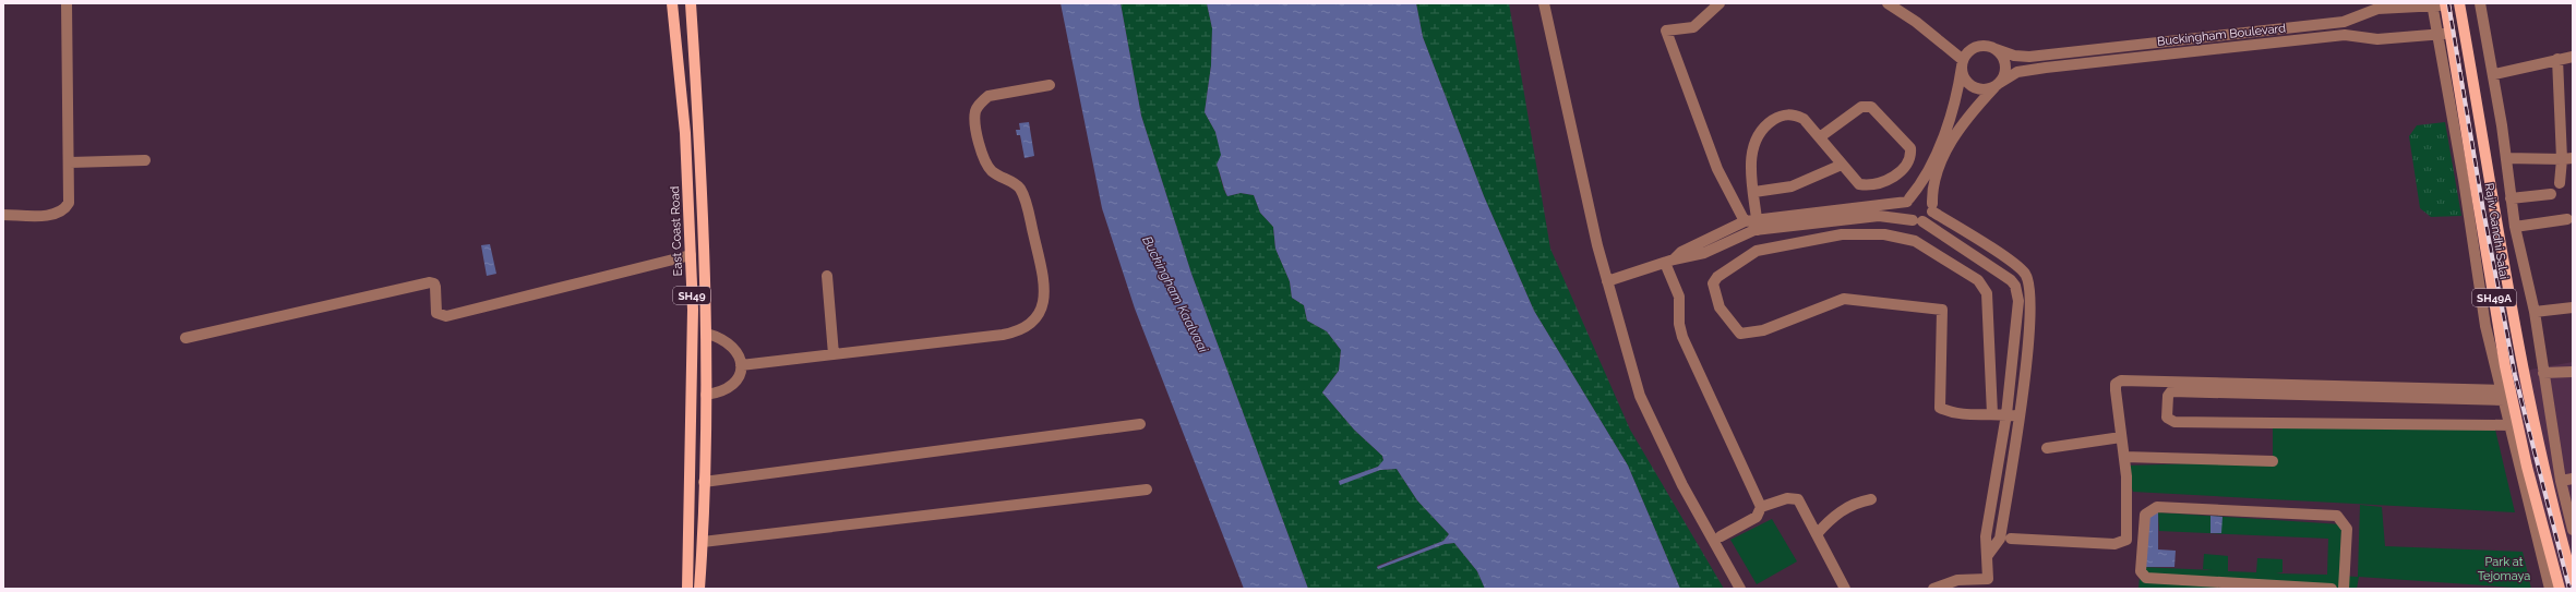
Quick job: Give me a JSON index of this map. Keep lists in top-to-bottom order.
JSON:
{
  "streets": {
    "main road": [
      "East Coast Road",
      "Rajiv Gandhi Salai",
      "SH49",
      "SH49A"
    ],
    "street": ["Buckingham Boulevard"]
  },
  "crossings": [
    ["Buckingham Boulevard", "Rajiv Gandhi Salai"]
  ],
  "water": ["Buckingham Kaalvaai"],
  "parks": ["Park at Tejomaya"]
}
